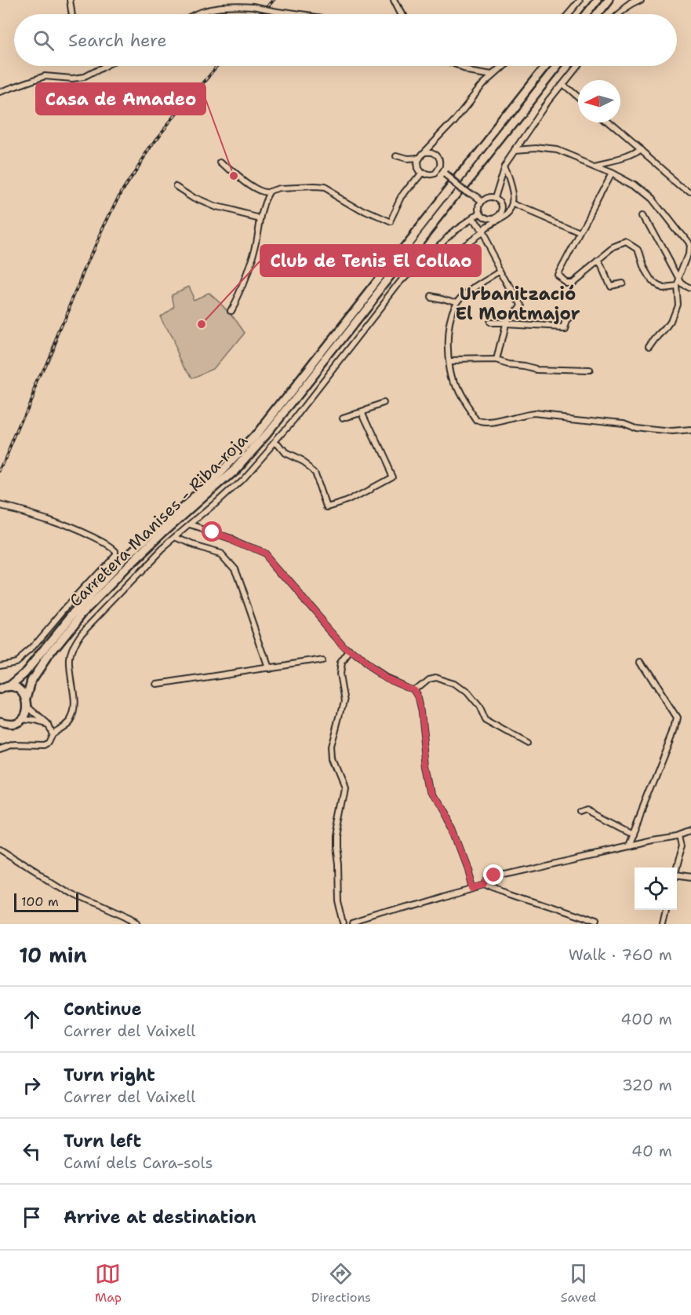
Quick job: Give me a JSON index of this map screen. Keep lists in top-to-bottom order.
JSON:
{
  "streets": {
    "main road": ["Carretera Manises - Riba-roja"]
  },
  "districts": ["Urbanització El Montmajor"],
  "places": ["Casa de Amadeo", "Club de Tenis El Collao"],
  "scale_bar": "100 m",
  "north": "left",
  "page": {
    "search": "Search here",
    "scale": "100 m",
    "heading": ["10 min", "Walk · 760 m"],
    "list": [
      ["Continue", "Carrer del Vaixell", "400 m"],
      ["Turn right", "Carrer del Vaixell", "320 m"],
      ["Turn left", "Camí dels Cara-sols", "40 m"],
      "Arrive at destination"
    ],
    "nav": ["Map", "Directions", "Saved"]
  }
}
